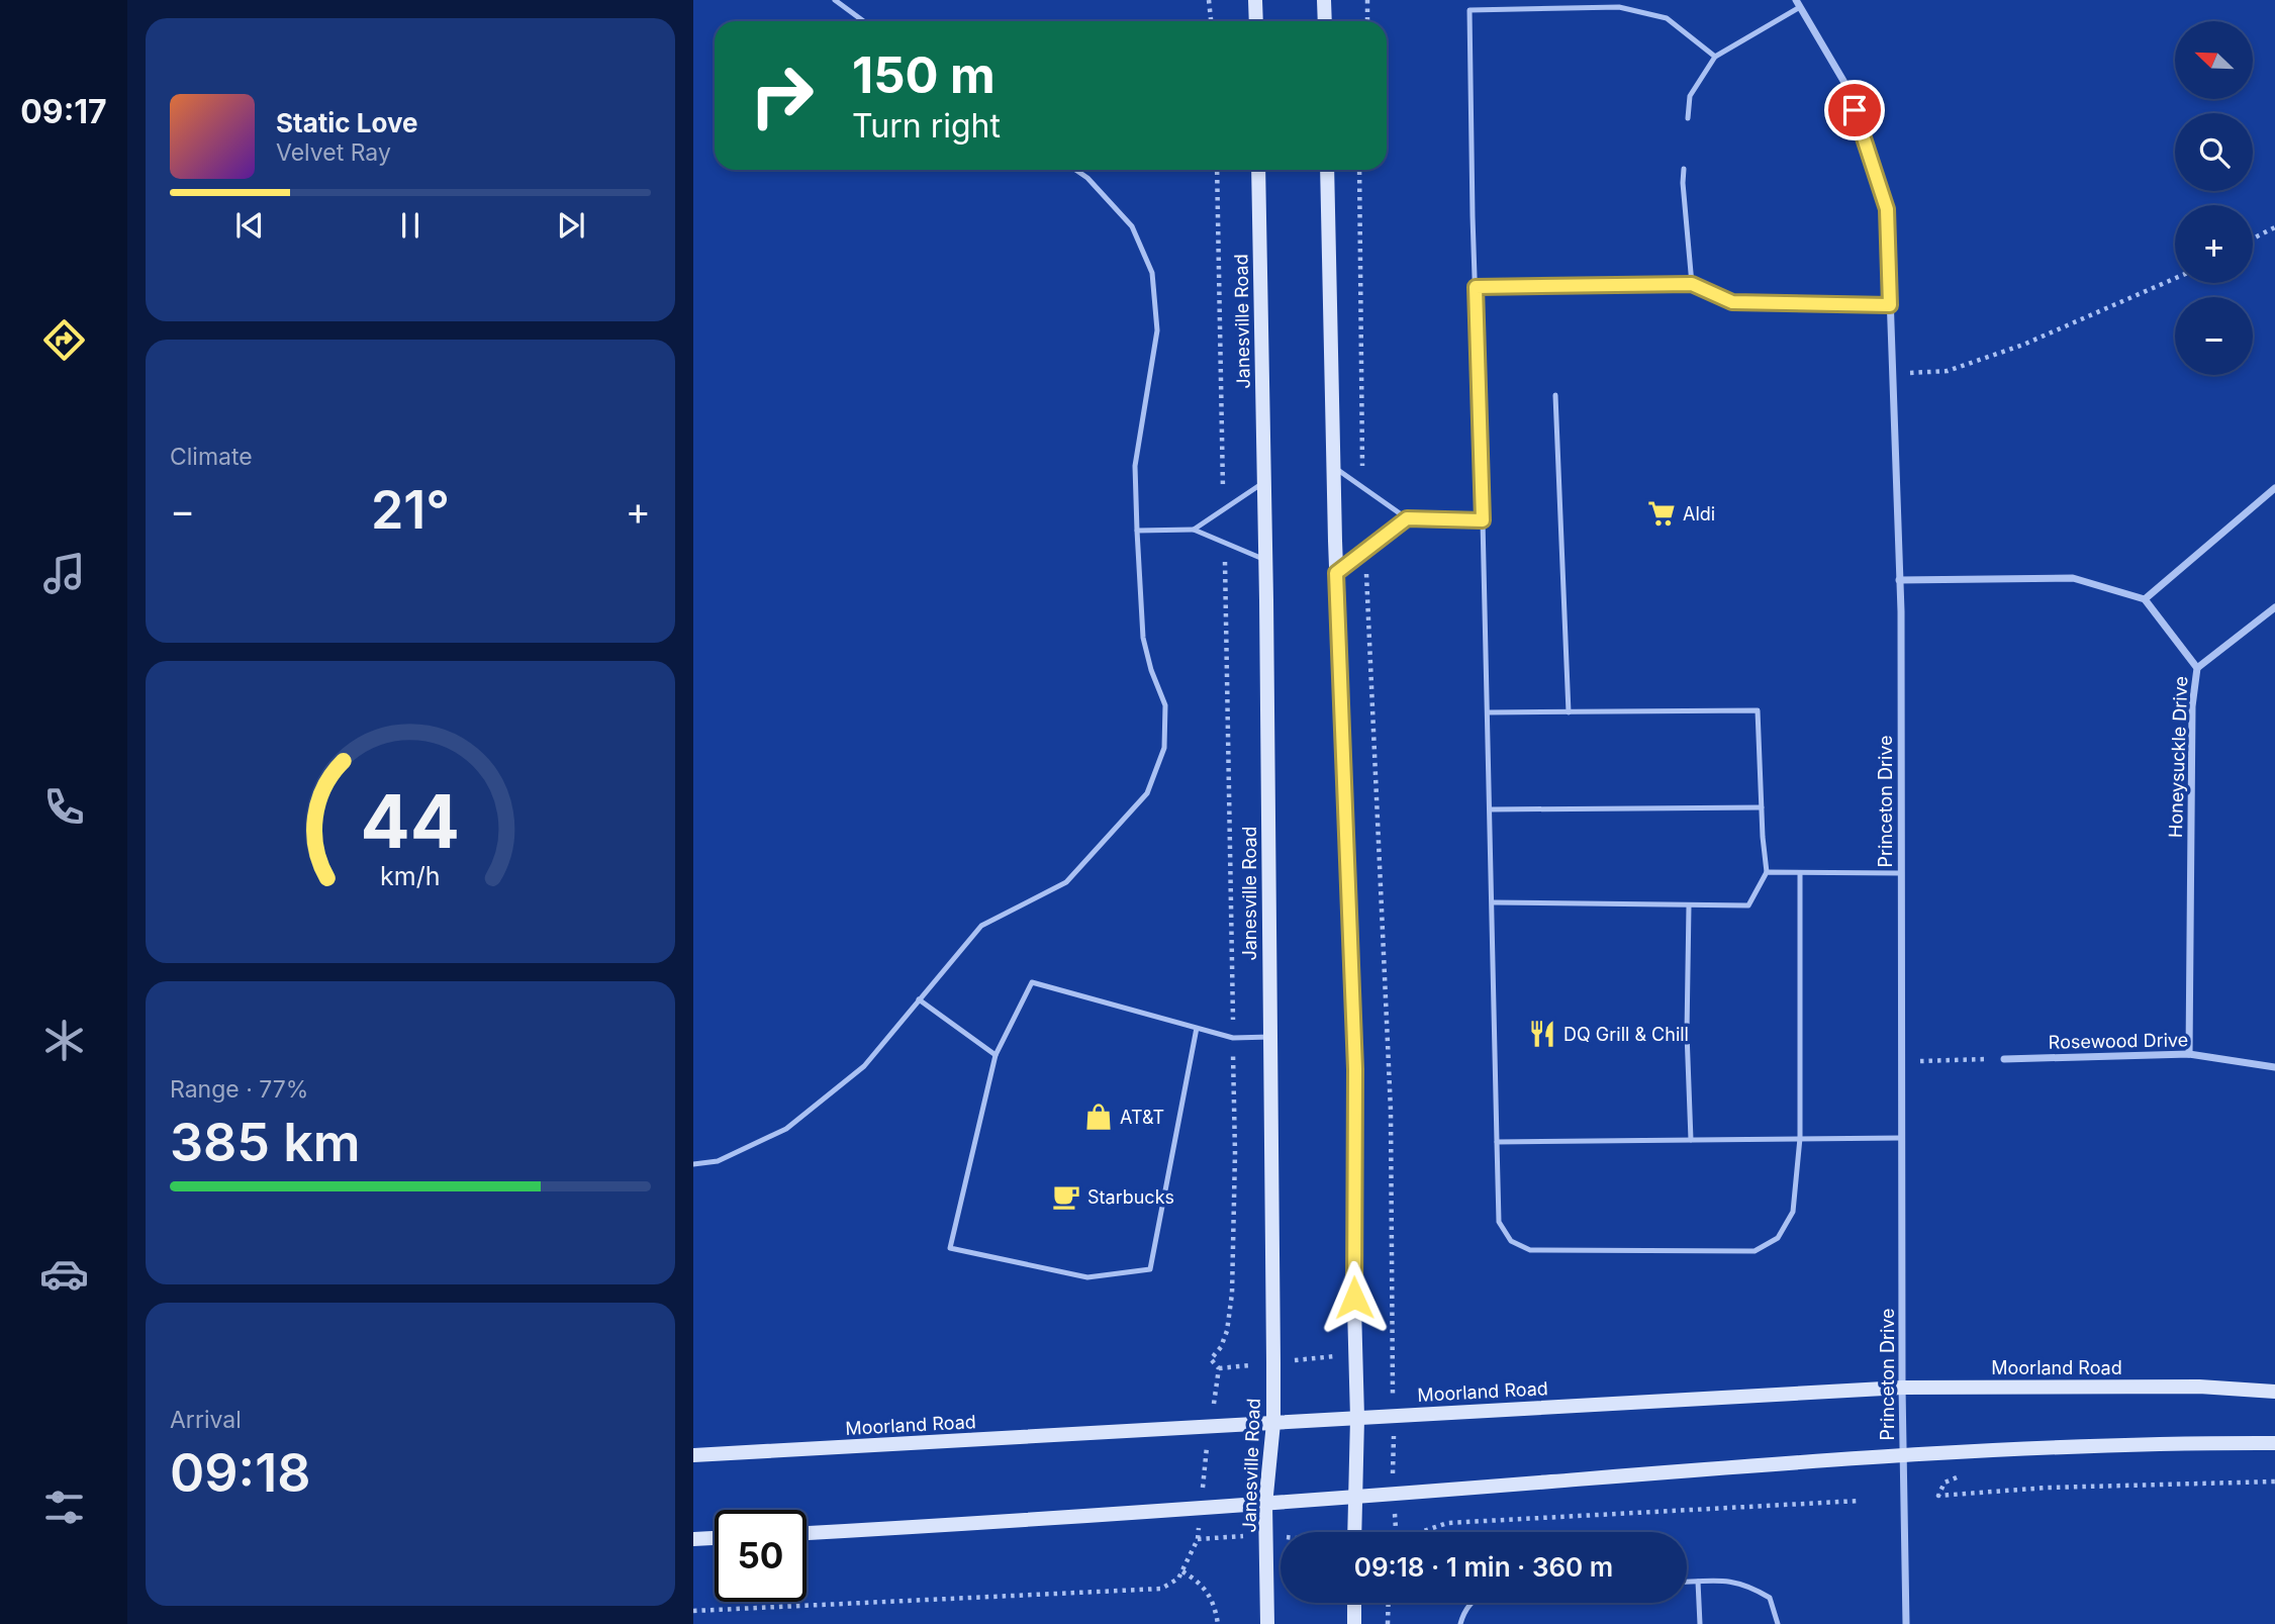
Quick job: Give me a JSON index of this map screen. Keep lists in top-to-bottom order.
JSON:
{
  "streets": {
    "main road": ["Janesville Road", "Moorland Road"],
    "street": ["Honeysuckle Drive", "Princeton Drive", "Rosewood Drive"]
  },
  "crossings": [
    ["Janesville Road", "Moorland Road"],
    ["Honeysuckle Drive", "Rosewood Drive"],
    ["Princeton Drive", "Moorland Road"]
  ],
  "places": {
    "supermarket": ["Aldi"],
    "restaurant": ["DQ Grill & Chill"],
    "shop": ["AT&T"],
    "cafe": ["Starbucks"]
  },
  "north": "top left",
  "page": {
    "tabs": "09:17",
    "map_buttons": ["+", "−"],
    "turn": ["150 m", "Turn right"],
    "song": ["Static Love", "Velvet Ray"],
    "tile": [
      "Climate",
      ["Range · 77%", "385 km"],
      ["Arrival", "09:18"]
    ],
    "heat": ["−", "21°", "+"],
    "limit": "50",
    "trip": "09:18 · 1 min · 360 m",
    "gauge": ["44", "km/h"]
  }
}
